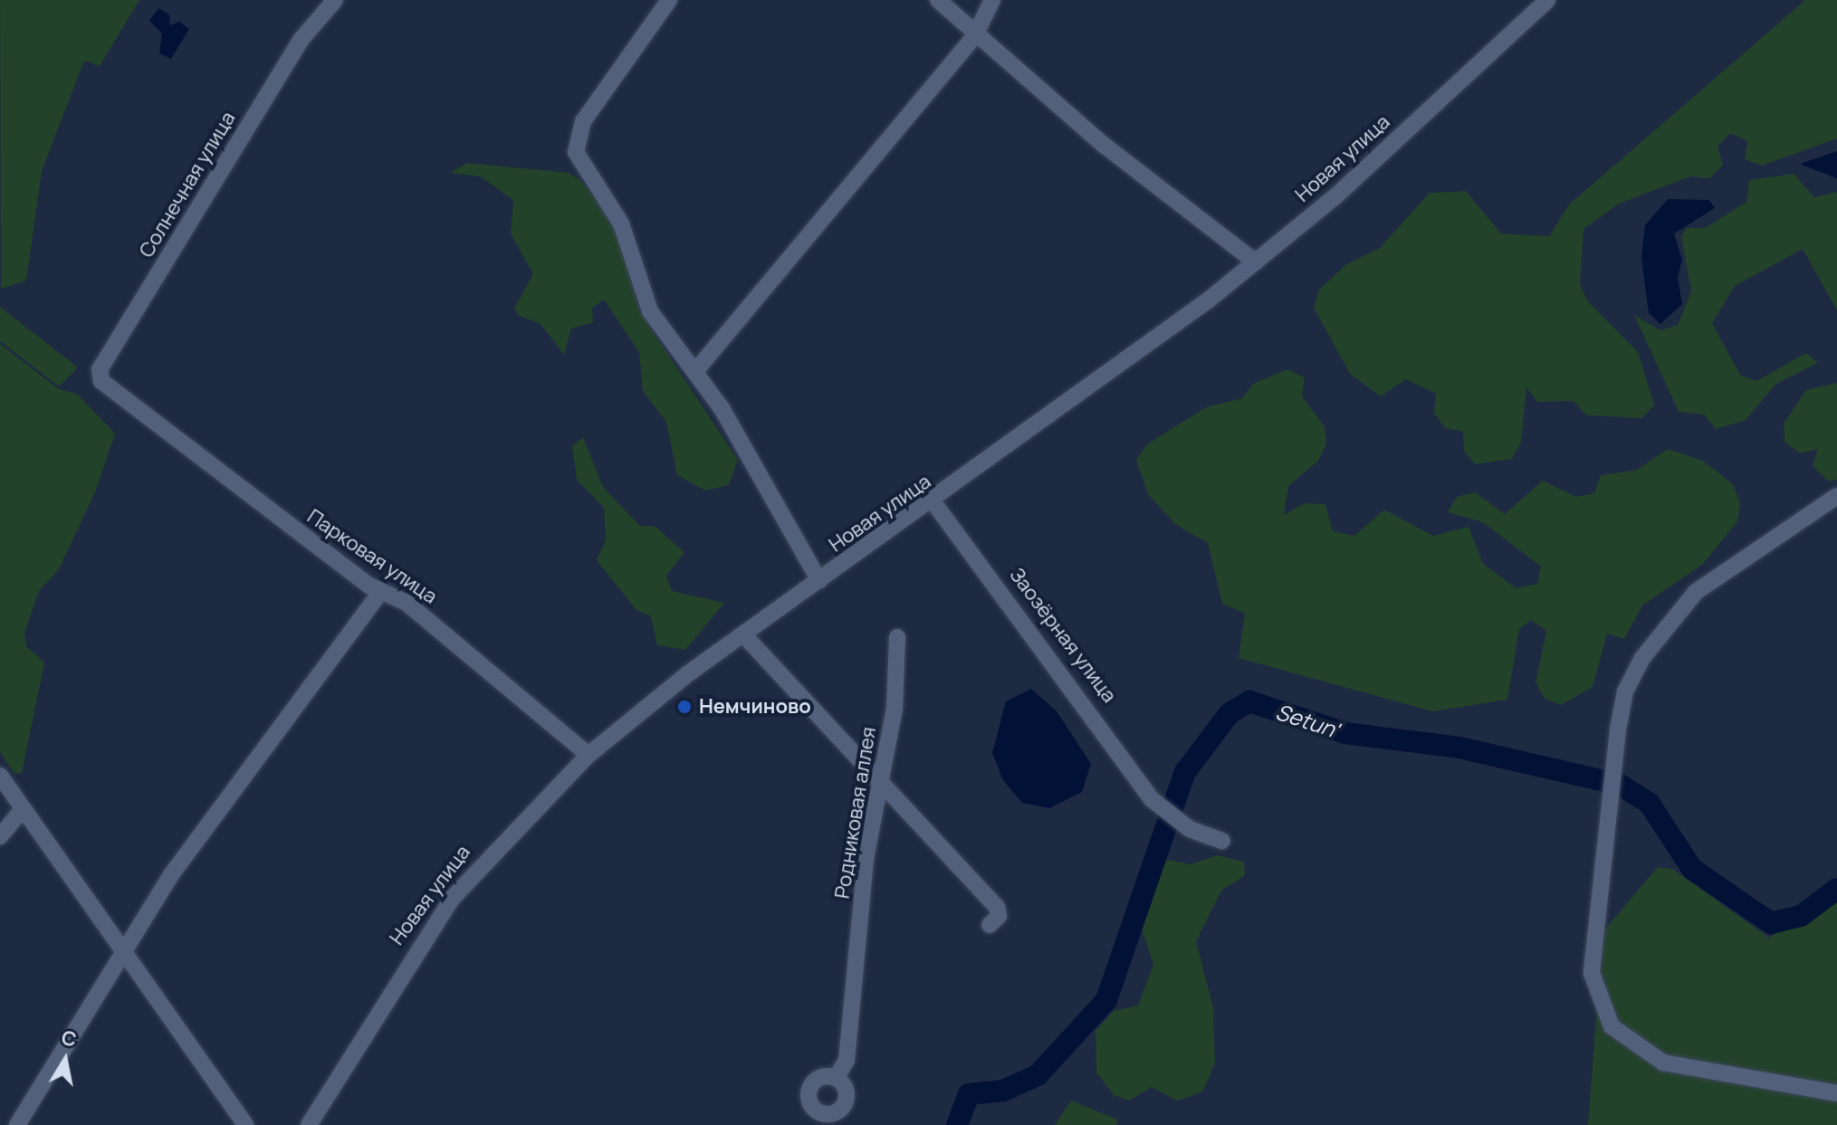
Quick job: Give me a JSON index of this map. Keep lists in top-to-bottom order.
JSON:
{
  "streets": {
    "street": [
      "Новая улица",
      "Солнечная улица",
      "Парковая улица",
      "Заозёрная улица",
      "Родниковая аллея"
    ]
  },
  "crossings": [
    ["Новая улица", "Парковая улица"],
    ["Новая улица", "Заозёрная улица"],
    ["Солнечная улица", "Парковая улица"]
  ],
  "water": ["Setun'"],
  "places": ["Немчиново"],
  "north": "top"
}
